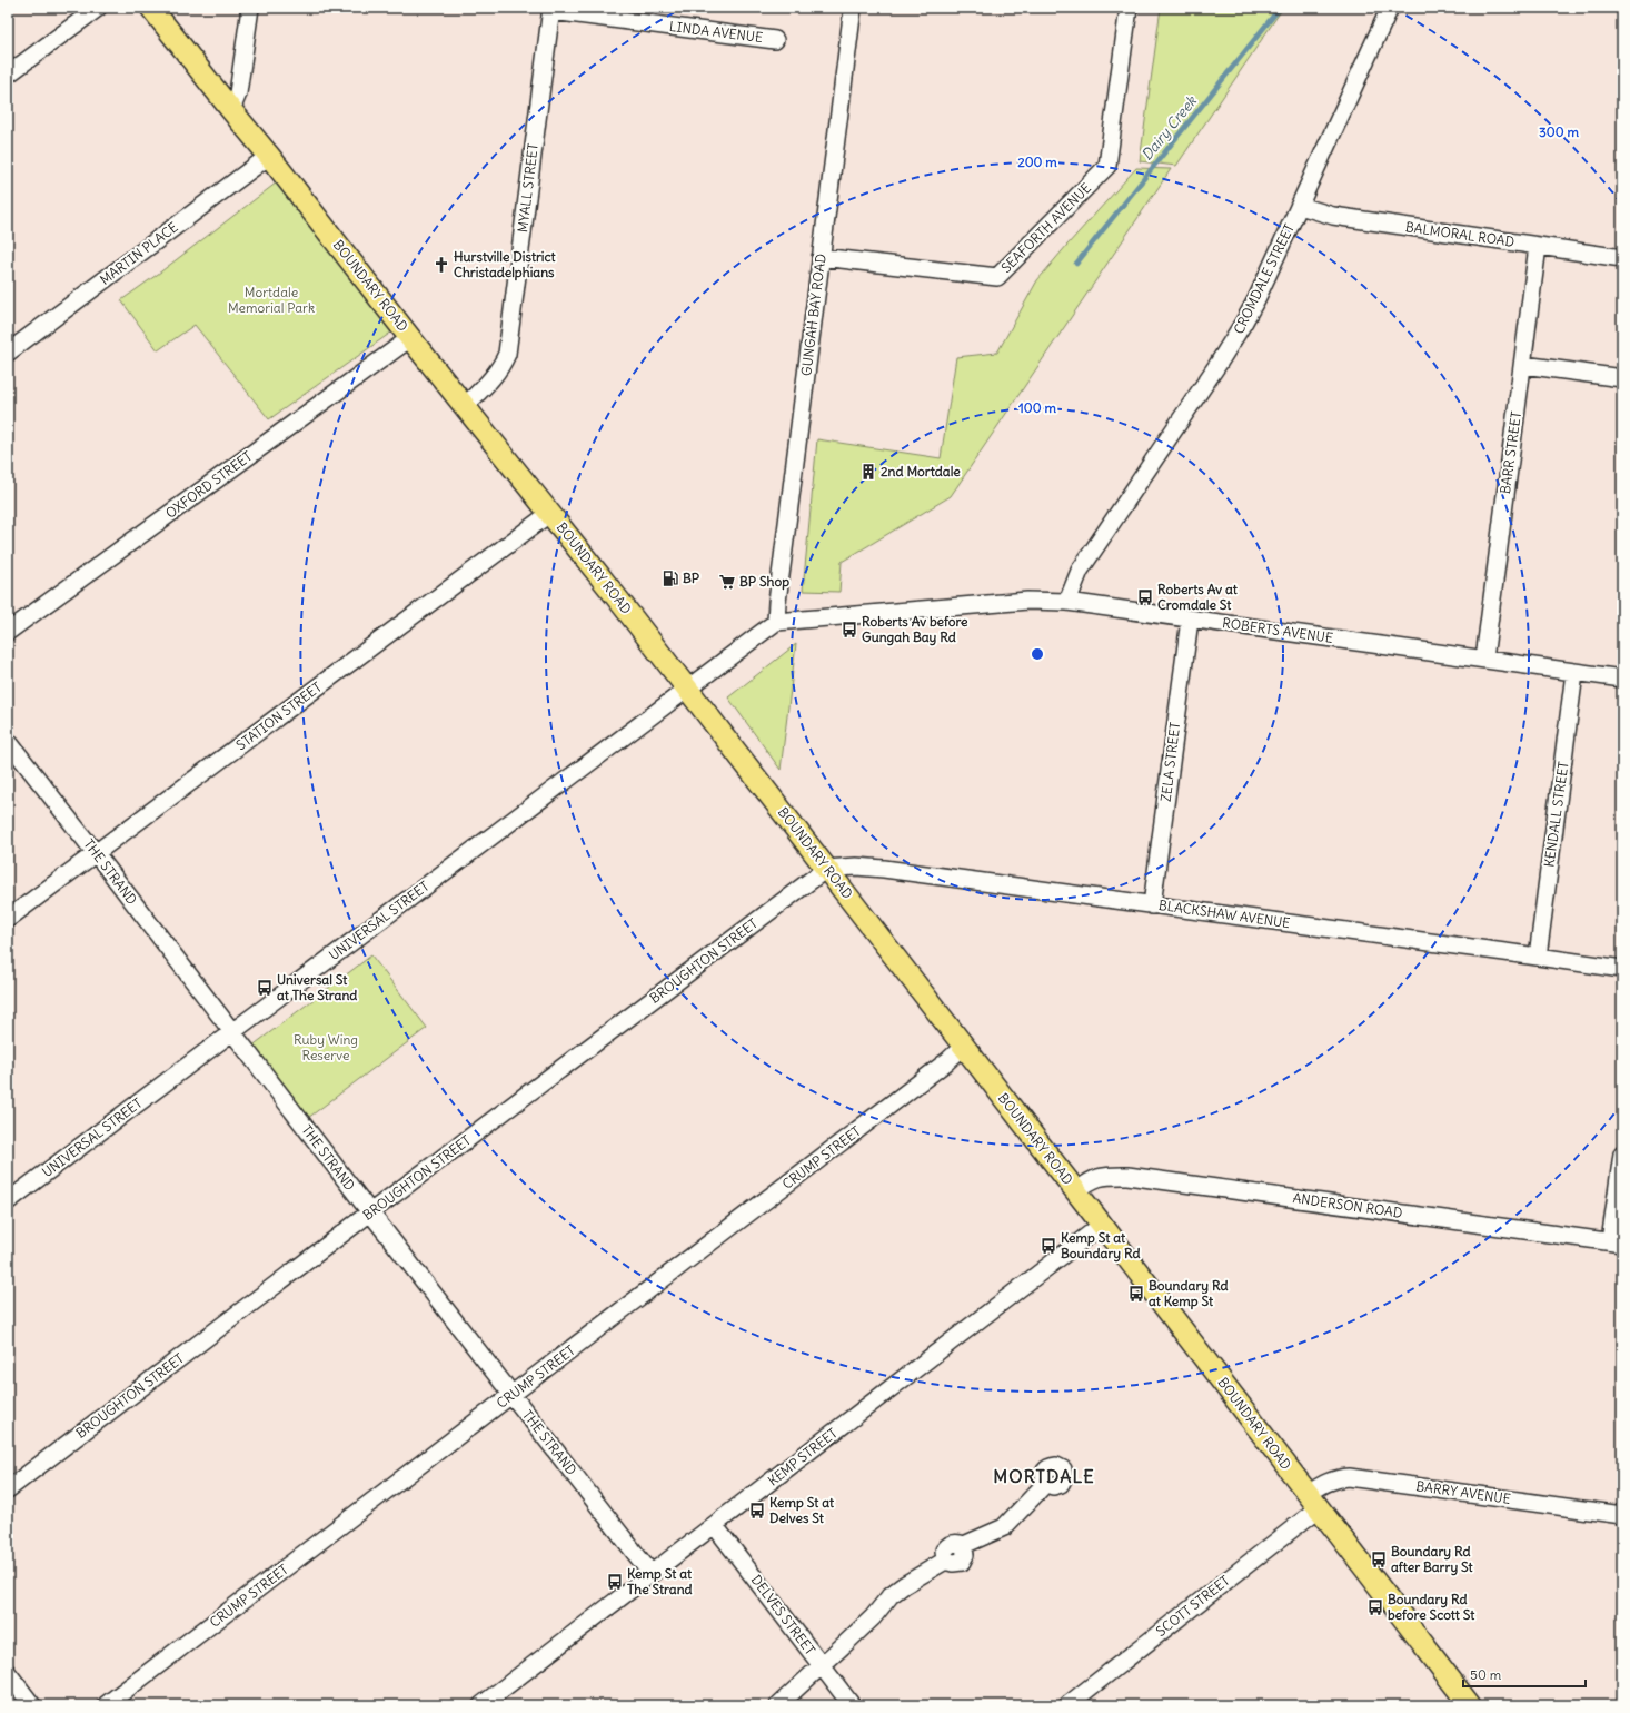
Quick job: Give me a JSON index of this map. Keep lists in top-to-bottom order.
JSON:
{
  "streets": {
    "main road": ["BOUNDARY ROAD"],
    "street": [
      "LINDA AVENUE",
      "MYALL STREET",
      "SEAFORTH AVENUE",
      "BALMORAL ROAD",
      "MARTIN PLACE",
      "CROMDALE STREET",
      "GUNGAH BAY ROAD",
      "BARR STREET",
      "OXFORD STREET",
      "ROBERTS AVENUE",
      "STATION STREET",
      "ZELA STREET",
      "KENDALL STREET",
      "THE STRAND",
      "BLACKSHAW AVENUE",
      "UNIVERSAL STREET",
      "BROUGHTON STREET",
      "CRUMP STREET",
      "ANDERSON ROAD",
      "KEMP STREET",
      "BARRY AVENUE",
      "SCOTT STREET",
      "DELVES STREET"
    ]
  },
  "crossings": [
    ["LINDA AVENUE", "MYALL STREET"],
    ["MYALL STREET", "BOUNDARY ROAD"],
    ["SEAFORTH AVENUE", "GUNGAH BAY ROAD"],
    ["BALMORAL ROAD", "CROMDALE STREET"],
    ["BALMORAL ROAD", "BARR STREET"],
    ["MARTIN PLACE", "BOUNDARY ROAD"],
    ["CROMDALE STREET", "ROBERTS AVENUE"],
    ["BOUNDARY ROAD", "OXFORD STREET"],
    ["BOUNDARY ROAD", "STATION STREET"],
    ["BOUNDARY ROAD", "BLACKSHAW AVENUE"],
    ["BOUNDARY ROAD", "UNIVERSAL STREET"],
    ["BOUNDARY ROAD", "BROUGHTON STREET"],
    ["BOUNDARY ROAD", "CRUMP STREET"],
    ["BOUNDARY ROAD", "ANDERSON ROAD"],
    ["BOUNDARY ROAD", "KEMP STREET"],
    ["BOUNDARY ROAD", "BARRY AVENUE"],
    ["BOUNDARY ROAD", "SCOTT STREET"],
    ["GUNGAH BAY ROAD", "ROBERTS AVENUE"],
    ["BARR STREET", "ROBERTS AVENUE"],
    ["ROBERTS AVENUE", "ZELA STREET"],
    ["ROBERTS AVENUE", "KENDALL STREET"],
    ["STATION STREET", "THE STRAND"],
    ["ZELA STREET", "BLACKSHAW AVENUE"],
    ["KENDALL STREET", "BLACKSHAW AVENUE"],
    ["THE STRAND", "UNIVERSAL STREET"],
    ["THE STRAND", "BROUGHTON STREET"],
    ["THE STRAND", "CRUMP STREET"],
    ["THE STRAND", "KEMP STREET"],
    ["BLACKSHAW AVENUE", "BROUGHTON STREET"],
    ["KEMP STREET", "DELVES STREET"],
    ["BARRY AVENUE", "SCOTT STREET"]
  ],
  "districts": ["MORTDALE"],
  "water": ["Dairy Creek"],
  "parks": ["Mortdale Memorial Park", "Ruby Wing Reserve"],
  "places": {
    "church": ["Hurstville District Christadelphians"],
    "building": ["2nd Mortdale"],
    "fuel station": ["BP"],
    "supermarket": ["BP Shop"],
    "bus stop": [
      "Roberts Av at Cromdale St",
      "Roberts Av before Gungah Bay Rd",
      "Universal St at The Strand",
      "Kemp St at Boundary Rd",
      "Boundary Rd at Kemp St",
      "Kemp St at Delves St",
      "Boundary Rd after Barry St",
      "Kemp St at The Strand",
      "Boundary Rd before Scott St"
    ]
  },
  "scale_bar": "50 m",
  "rings": ["300 m", "200 m", "100 m"]
}
